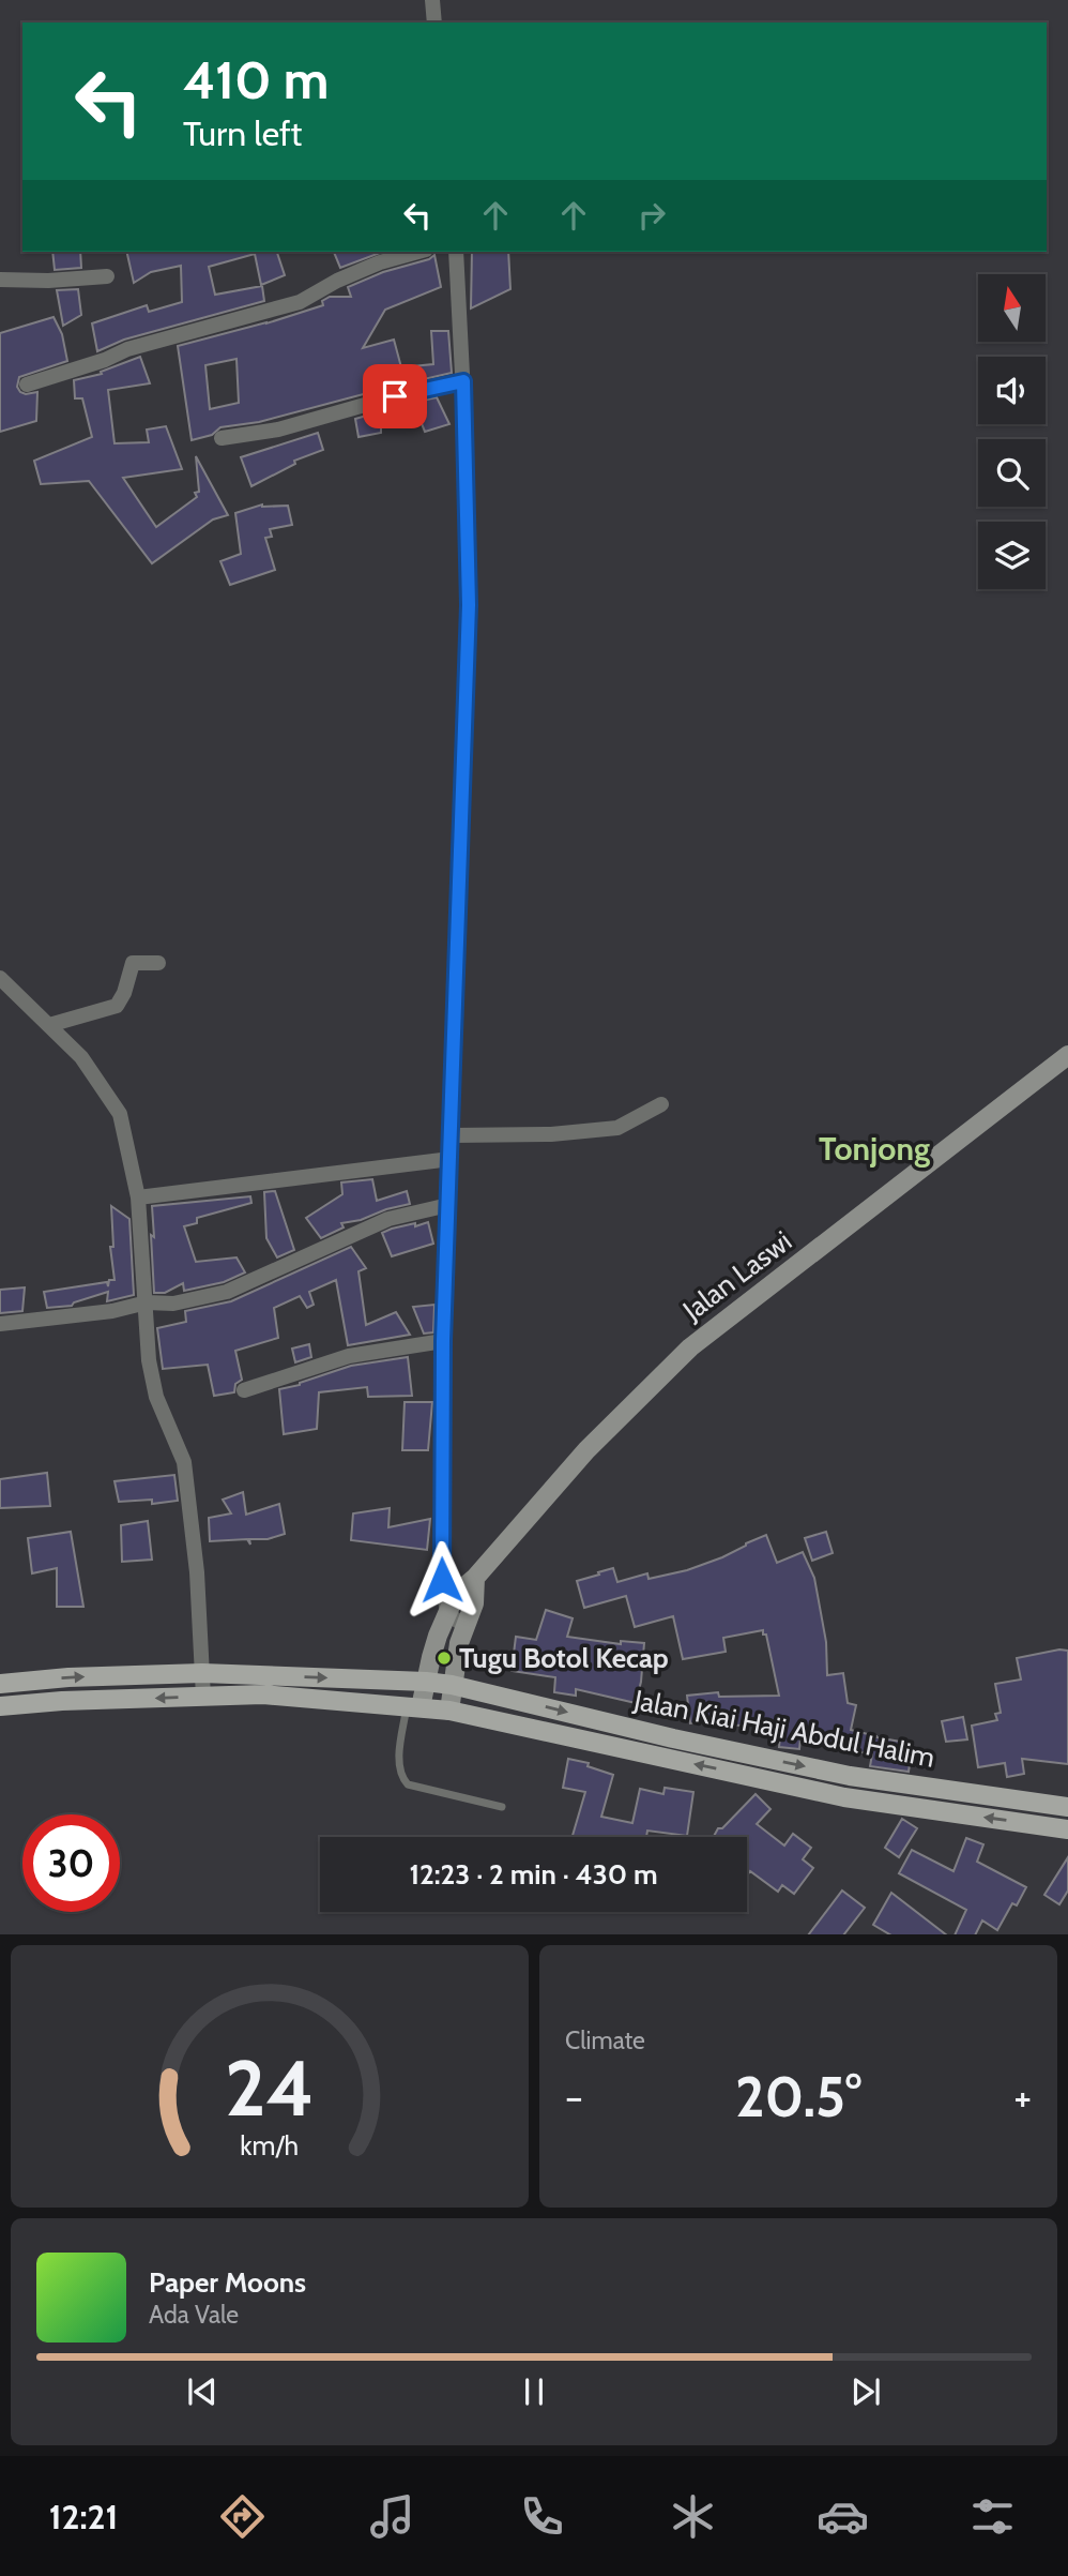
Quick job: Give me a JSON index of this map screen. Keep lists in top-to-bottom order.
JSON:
{
  "streets": {
    "main road": ["Jalan Laswi", "Jalan Kiai Haji Abdul Halim"]
  },
  "crossings": [
    ["Jalan Laswi", "Jalan Kiai Haji Abdul Halim"]
  ],
  "districts": ["Tonjong"],
  "places": ["Tugu Botol Kecap"],
  "north": "top",
  "page": {
    "turn": ["410 m", "Turn left"],
    "limit": "30",
    "trip": "12:23 · 2 min · 430 m",
    "tile": "Climate",
    "heat": ["−", "20.5°", "+"],
    "song": ["Paper Moons", "Ada Vale"],
    "tabs": "12:21",
    "gauge": ["24", "km/h"]
  }
}
